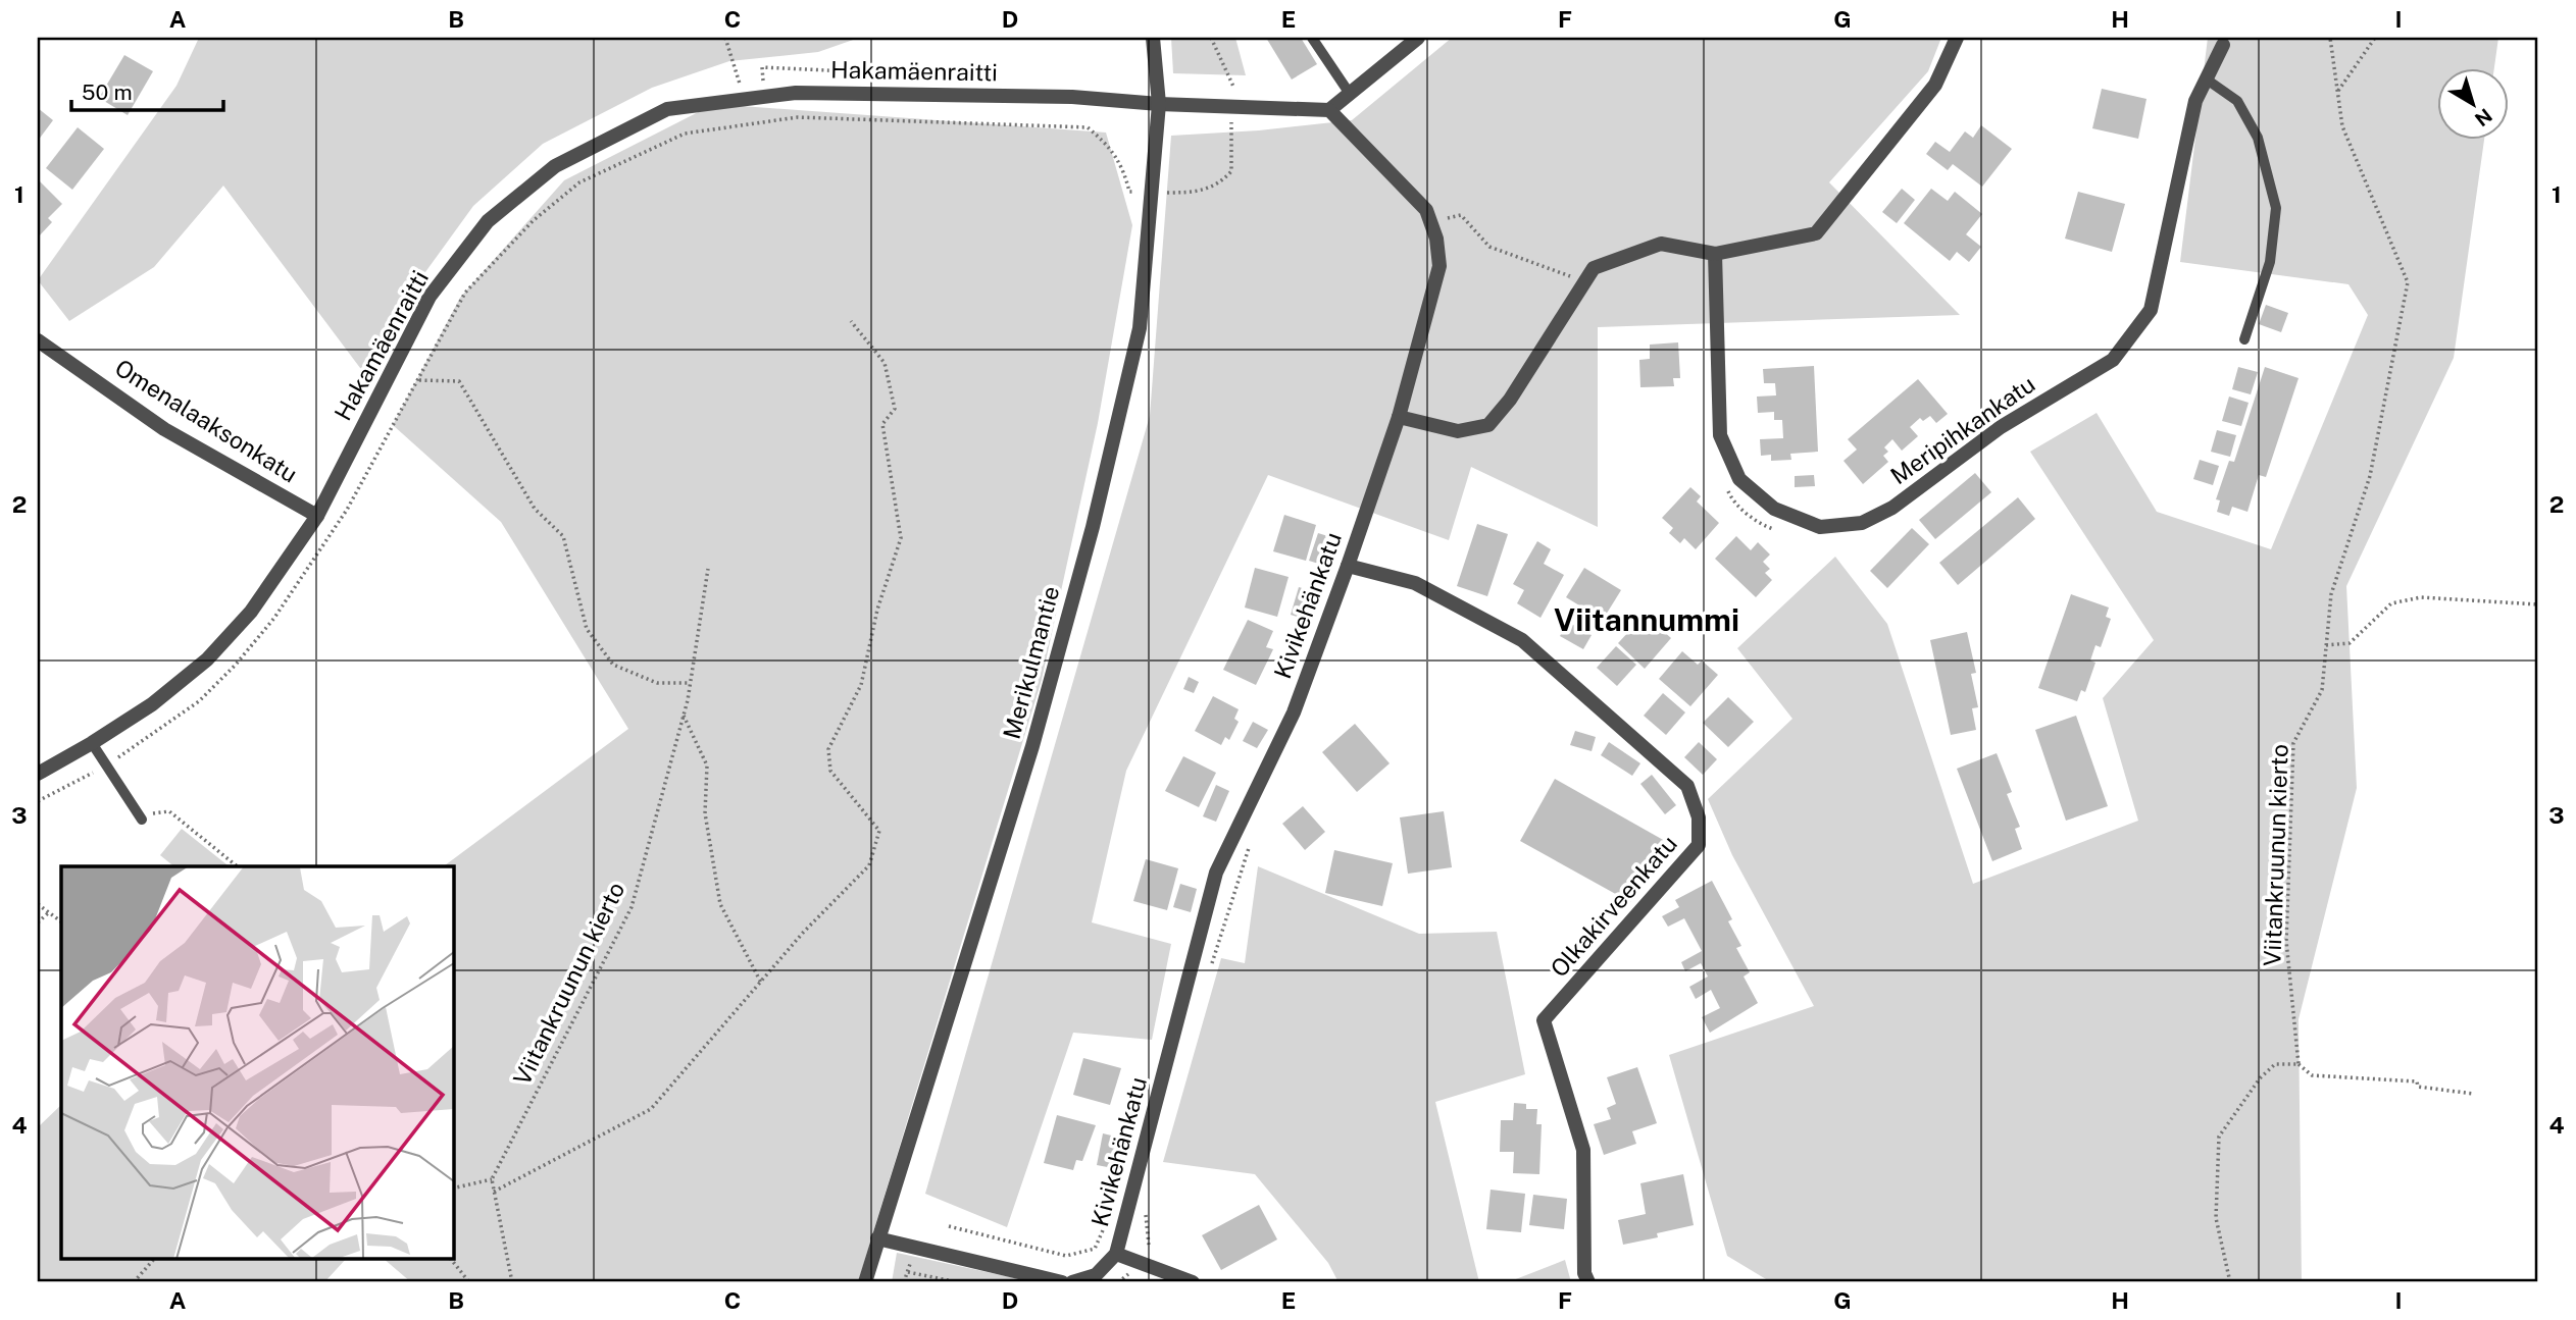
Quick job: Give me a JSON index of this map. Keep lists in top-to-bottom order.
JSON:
{
  "streets": {
    "street": [
      "Hakamäenraitti",
      "Omenalaaksonkatu",
      "Meripihkankatu",
      "Kivikehänkatu",
      "Merikulmantie",
      "Olkakirveenkatu"
    ],
    "path": ["Viitankruunun kierto"]
  },
  "crossings": [
    ["Hakamäenraitti", "Omenalaaksonkatu"],
    ["Hakamäenraitti", "Merikulmantie"],
    ["Kivikehänkatu", "Olkakirveenkatu"]
  ],
  "districts": ["Viitannummi"],
  "scale_bar": "50 m",
  "north": "bottom right",
  "grid": {
    "columns": [
      "A",
      "B",
      "C",
      "D",
      "E",
      "F",
      "G",
      "H",
      "I"
    ],
    "rows": [
      "1",
      "2",
      "3",
      "4"
    ]
  }
}
